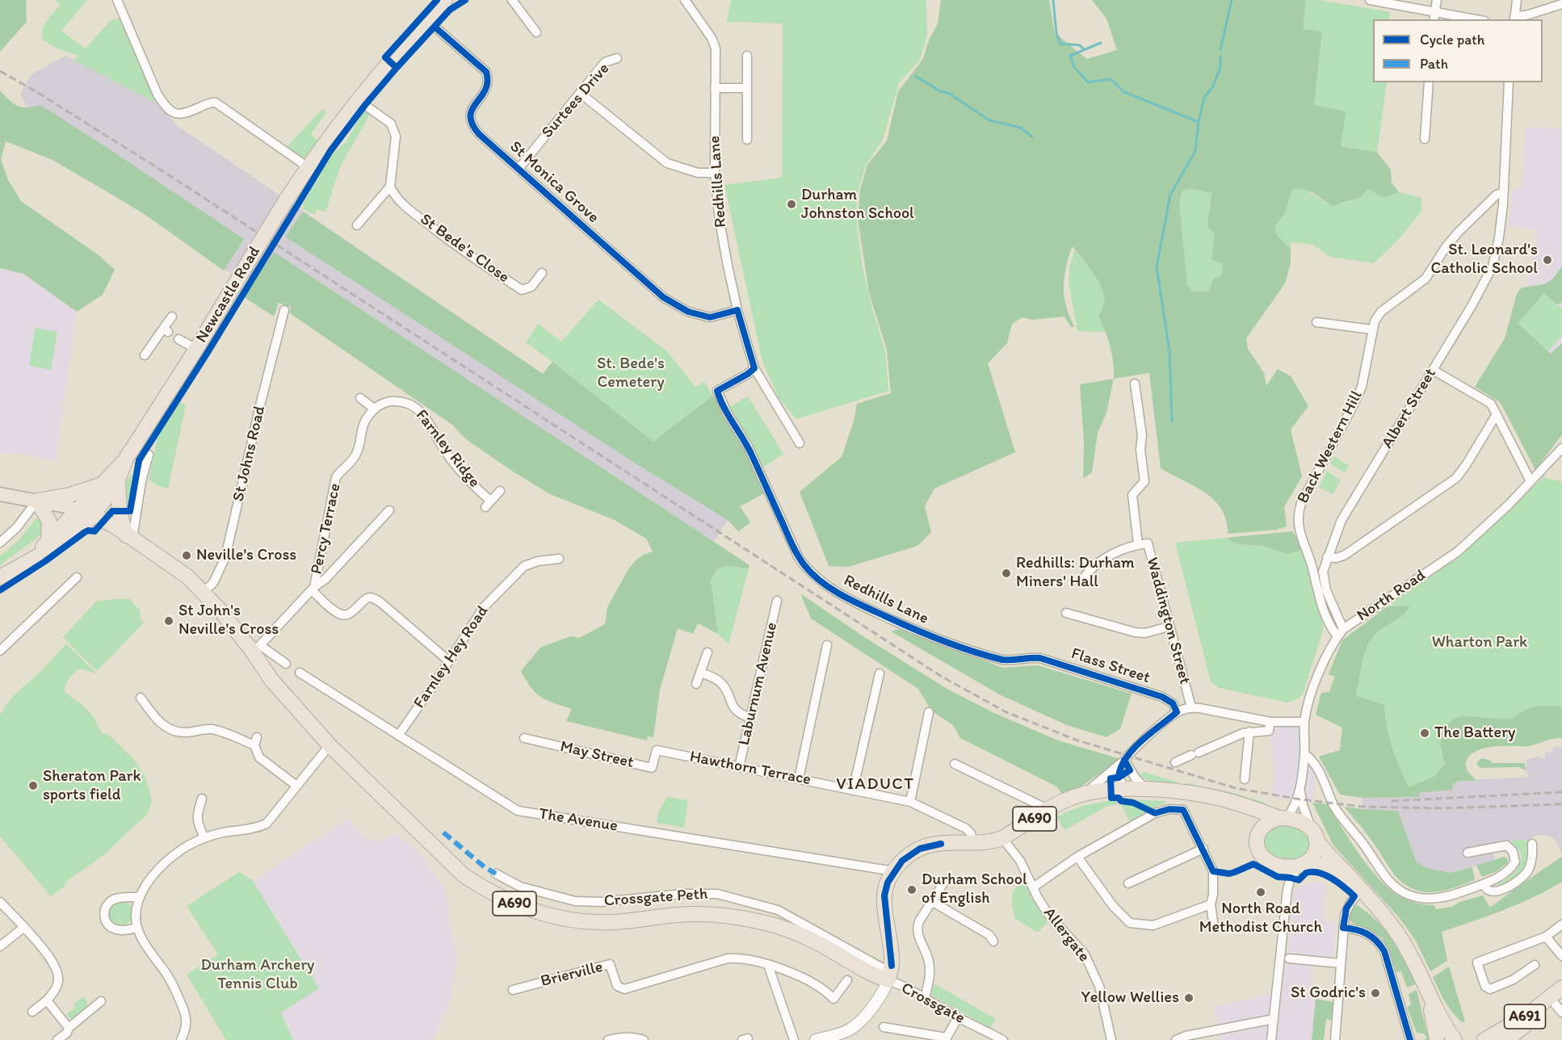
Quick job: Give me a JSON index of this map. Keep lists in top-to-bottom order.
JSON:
{
  "streets": {
    "highway": ["Newcastle Road", "A690", "A691"],
    "street": [
      "Surtees Drive",
      "Redhills Lane",
      "St Monica Grove",
      "St Bede's Close",
      "Albert Street",
      "Back Western Hill",
      "Farnley Ridge",
      "St Johns Road",
      "Percy Terrace",
      "North Road",
      "Waddington Street",
      "Farnley Hey Road",
      "Flass Street",
      "Laburnum Avenue",
      "May Street",
      "Hawthorn Terrace",
      "The Avenue",
      "Crossgate Peth",
      "Allergate",
      "Brierville",
      "Crossgate"
    ]
  },
  "crossings": [
    ["Surtees Drive", "St Monica Grove"],
    ["Redhills Lane", "St Monica Grove"],
    ["Redhills Lane", "Flass Street"],
    ["Newcastle Road", "A690"],
    ["Albert Street", "Back Western Hill"],
    ["Albert Street", "North Road"],
    ["Back Western Hill", "North Road"],
    ["Farnley Ridge", "Percy Terrace"],
    ["St Johns Road", "A690"],
    ["Percy Terrace", "A690"],
    ["North Road", "A690"],
    ["Farnley Hey Road", "The Avenue"],
    ["Laburnum Avenue", "Hawthorn Terrace"],
    ["May Street", "Hawthorn Terrace"],
    ["Hawthorn Terrace", "A690"],
    ["A690", "The Avenue"],
    ["A690", "Crossgate Peth"],
    ["A690", "Allergate"],
    ["A690", "Crossgate"]
  ],
  "districts": ["VIADUCT"],
  "parks": ["St. Bede's Cemetery", "Wharton Park", "Durham Archery Tennis Club"],
  "places": [
    "Durham Johnston School",
    "St. Leonard's Catholic School",
    "Neville's Cross",
    "Redhills: Durham Miners' Hall",
    "St John's Neville's Cross",
    "The Battery",
    "Sheraton Park sports field",
    "Durham School of English",
    "North Road Methodist Church",
    "St Godric's",
    "Yellow Wellies"
  ],
  "legend": ["Cycle path", "Path"]
}
